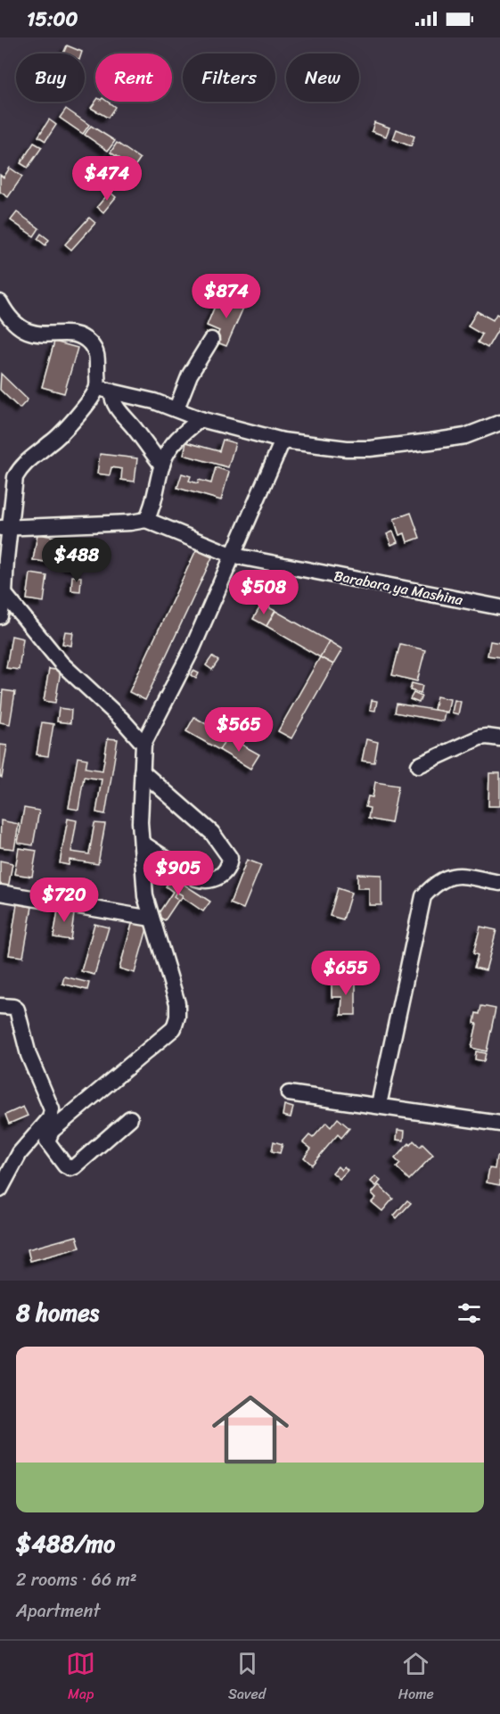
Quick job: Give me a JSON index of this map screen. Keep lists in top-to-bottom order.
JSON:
{
  "streets": {
    "street": ["Barabara ya Mashina"]
  },
  "page": {
    "status": "15:00",
    "chip": [
      "Buy",
      "Rent",
      "Filters",
      "New"
    ],
    "price": [
      "$474",
      "$874",
      "$488",
      "$508",
      "$565",
      "$905",
      "$720",
      "$655"
    ],
    "heading": "8 homes",
    "list": [
      {
        "name": "$488/mo",
        "note": "2 rooms · 66 m² · Apartment"
      }
    ],
    "tabs": ["Map", "Saved", "Home"]
  }
}
